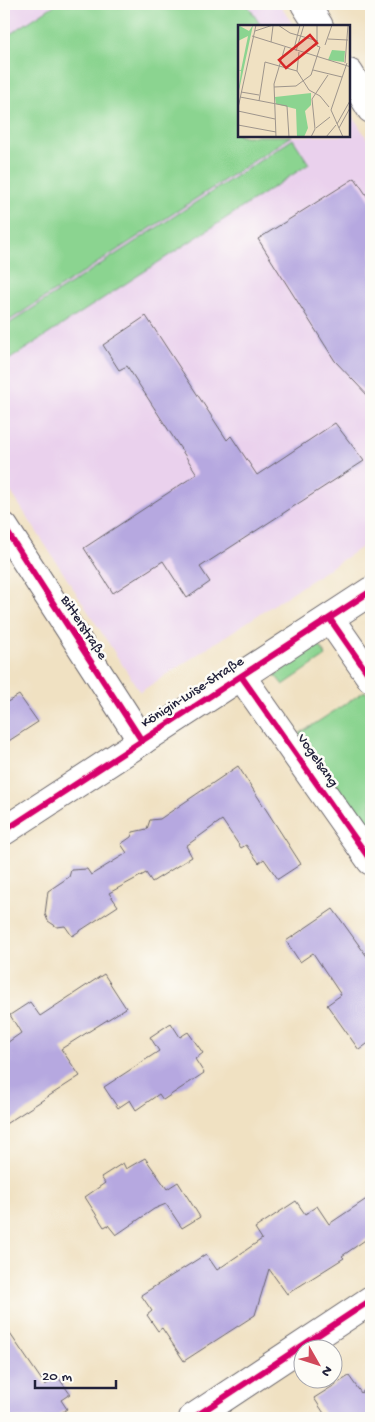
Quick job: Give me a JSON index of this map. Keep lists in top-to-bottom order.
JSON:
{
  "streets": {
    "street": ["Bitterstraße", "Königin-Luise-Straße", "Vogelsang"]
  },
  "crossings": [
    ["Bitterstraße", "Königin-Luise-Straße"],
    ["Königin-Luise-Straße", "Vogelsang"]
  ],
  "scale_bar": "20 m",
  "north": "bottom right"
}
